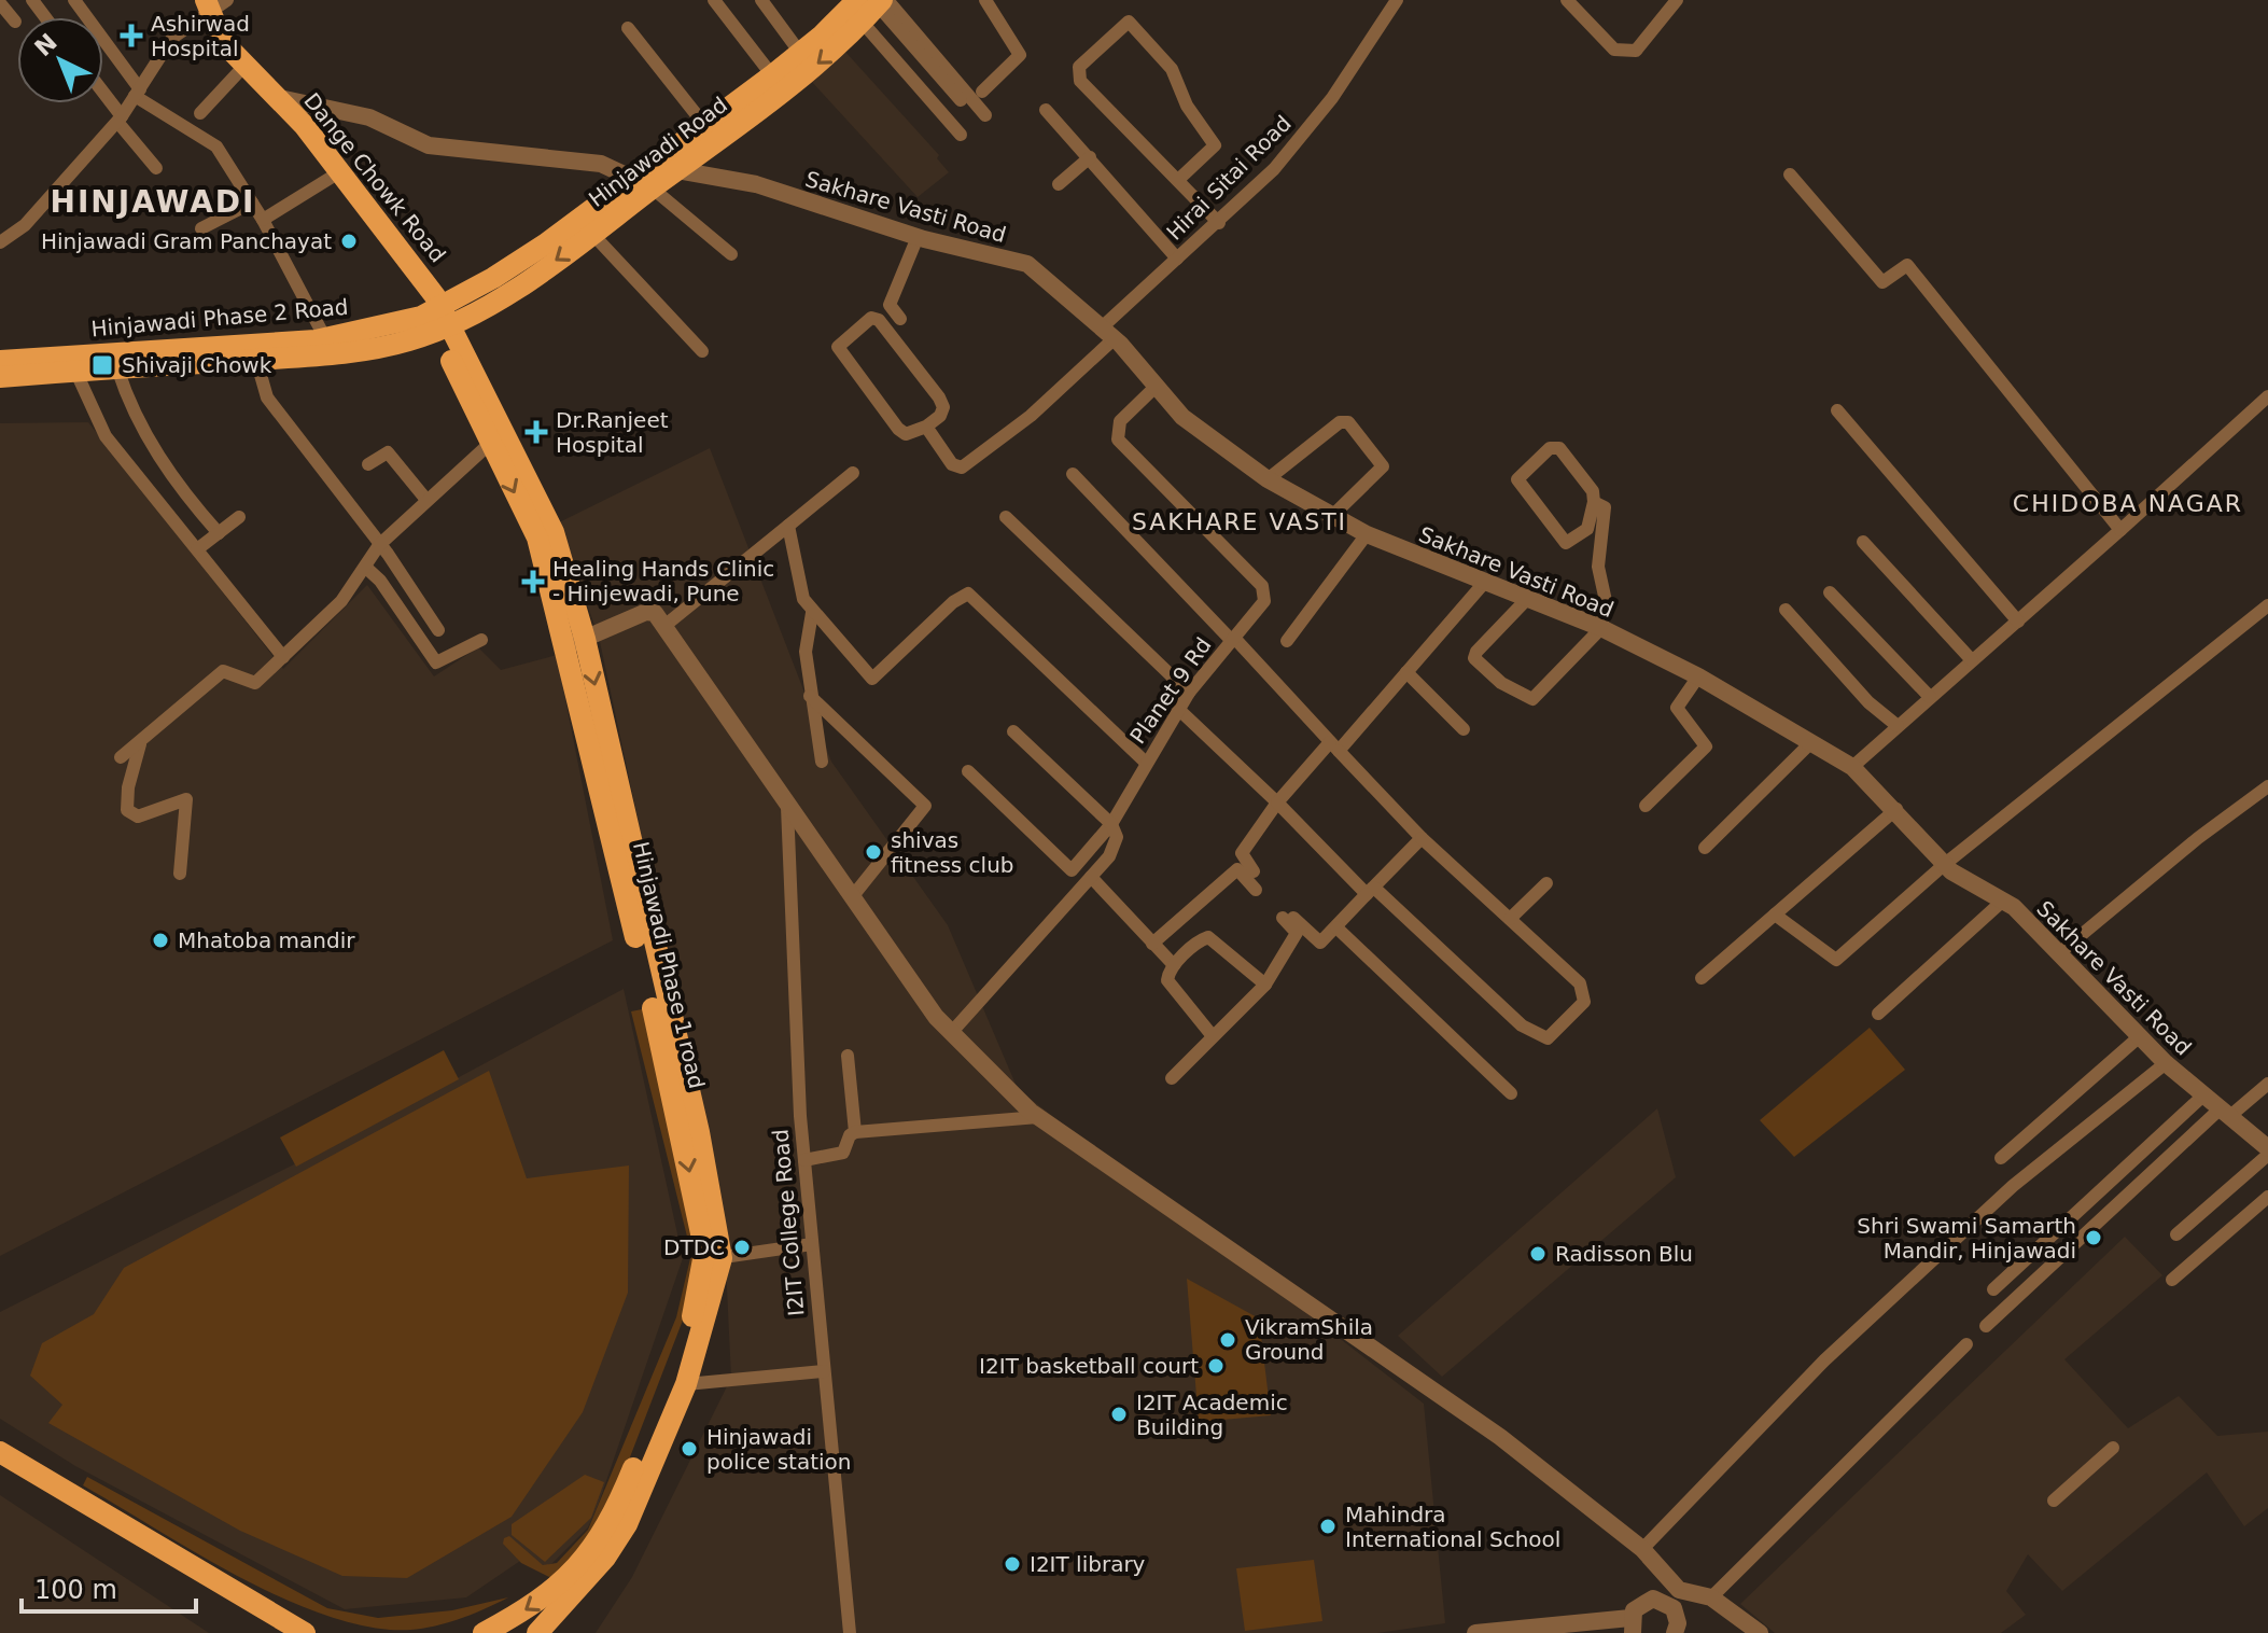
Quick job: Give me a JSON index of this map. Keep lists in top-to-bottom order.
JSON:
{
  "streets": {
    "main road": [
      "Hinjawadi Road",
      "Dange Chowk Road",
      "Hinjawadi Phase 2 Road",
      "Hinjawadi Phase 1 road"
    ],
    "street": [
      "Hirai Sitai Road",
      "Sakhare Vasti Road",
      "Planet 9 Rd",
      "I2IT College Road"
    ]
  },
  "crossings": [
    ["Hinjawadi Road", "Dange Chowk Road"],
    ["Hinjawadi Road", "Sakhare Vasti Road"],
    ["Hinjawadi Road", "Hinjawadi Phase 2 Road"],
    ["Hinjawadi Road", "Hinjawadi Phase 1 road"],
    ["Dange Chowk Road", "Hinjawadi Phase 2 Road"],
    ["Dange Chowk Road", "Hinjawadi Phase 1 road"],
    ["Hirai Sitai Road", "Sakhare Vasti Road"],
    ["Sakhare Vasti Road", "Planet 9 Rd"],
    ["Hinjawadi Phase 2 Road", "Hinjawadi Phase 1 road"]
  ],
  "one_way": ["Hinjawadi Phase 1 road"],
  "districts": ["HINJAWADI", "CHIDOBA NAGAR", "SAKHARE VASTI"],
  "places": {
    "health": ["Ashirwad Hospital", "Dr.Ranjeet Hospital", "Healing Hands Clinic - Hinjewadi, Pune"],
    "other": [
      "Hinjawadi Gram Panchayat",
      "shivas fitness club",
      "Mhatoba mandir",
      "Shri Swami Samarth Mandir, Hinjawadi",
      "DTDC",
      "Radisson Blu",
      "VikramShila Ground",
      "I2IT basketball court",
      "I2IT Academic Building",
      "Hinjawadi police station",
      "Mahindra International School",
      "I2IT library"
    ],
    "transit": ["Shivaji Chowk"]
  },
  "scale_bar": "100 m",
  "north": "top left"
}
